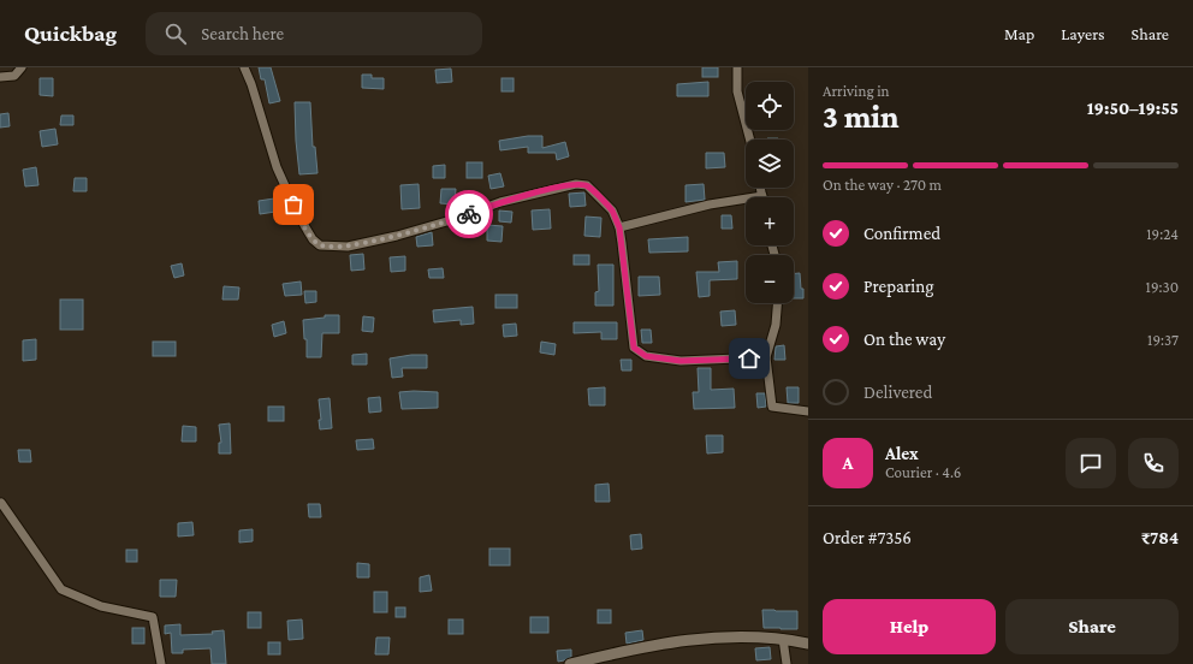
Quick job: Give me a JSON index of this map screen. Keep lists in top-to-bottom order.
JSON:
{
  "page": {
    "header": "Quickbag",
    "search": "Search here",
    "nav": ["Map", "Layers", "Share"],
    "heading": ["3 min", "Arriving in", "19:50–19:55"],
    "panel": [
      "Alex",
      "Courier · 4.6",
      "Order #7356",
      "₹784"
    ],
    "map_buttons": ["+", "−"],
    "bar": "On the way · 270 m",
    "list": [
      ["Confirmed", "19:24"],
      ["Preparing", "19:30"],
      ["On the way", "19:37"],
      "Delivered"
    ],
    "round": "A",
    "buttons": ["Help", "Share"]
  }
}
